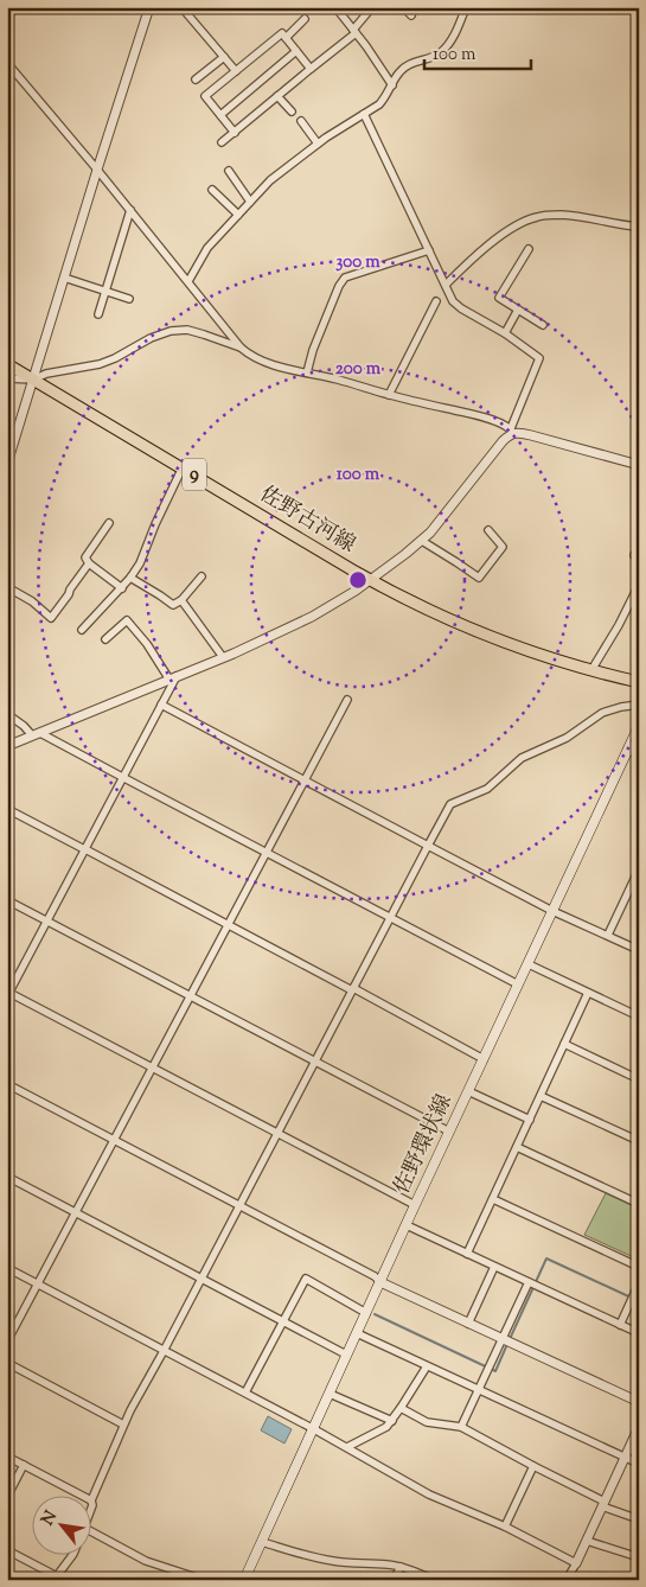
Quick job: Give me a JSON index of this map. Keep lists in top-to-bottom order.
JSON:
{
  "streets": {
    "main road": ["9", "佐野古河線", "佐野環状線"]
  },
  "scale_bar": "100 m",
  "north": "top left",
  "rings": ["300 m", "200 m", "100 m"]
}
